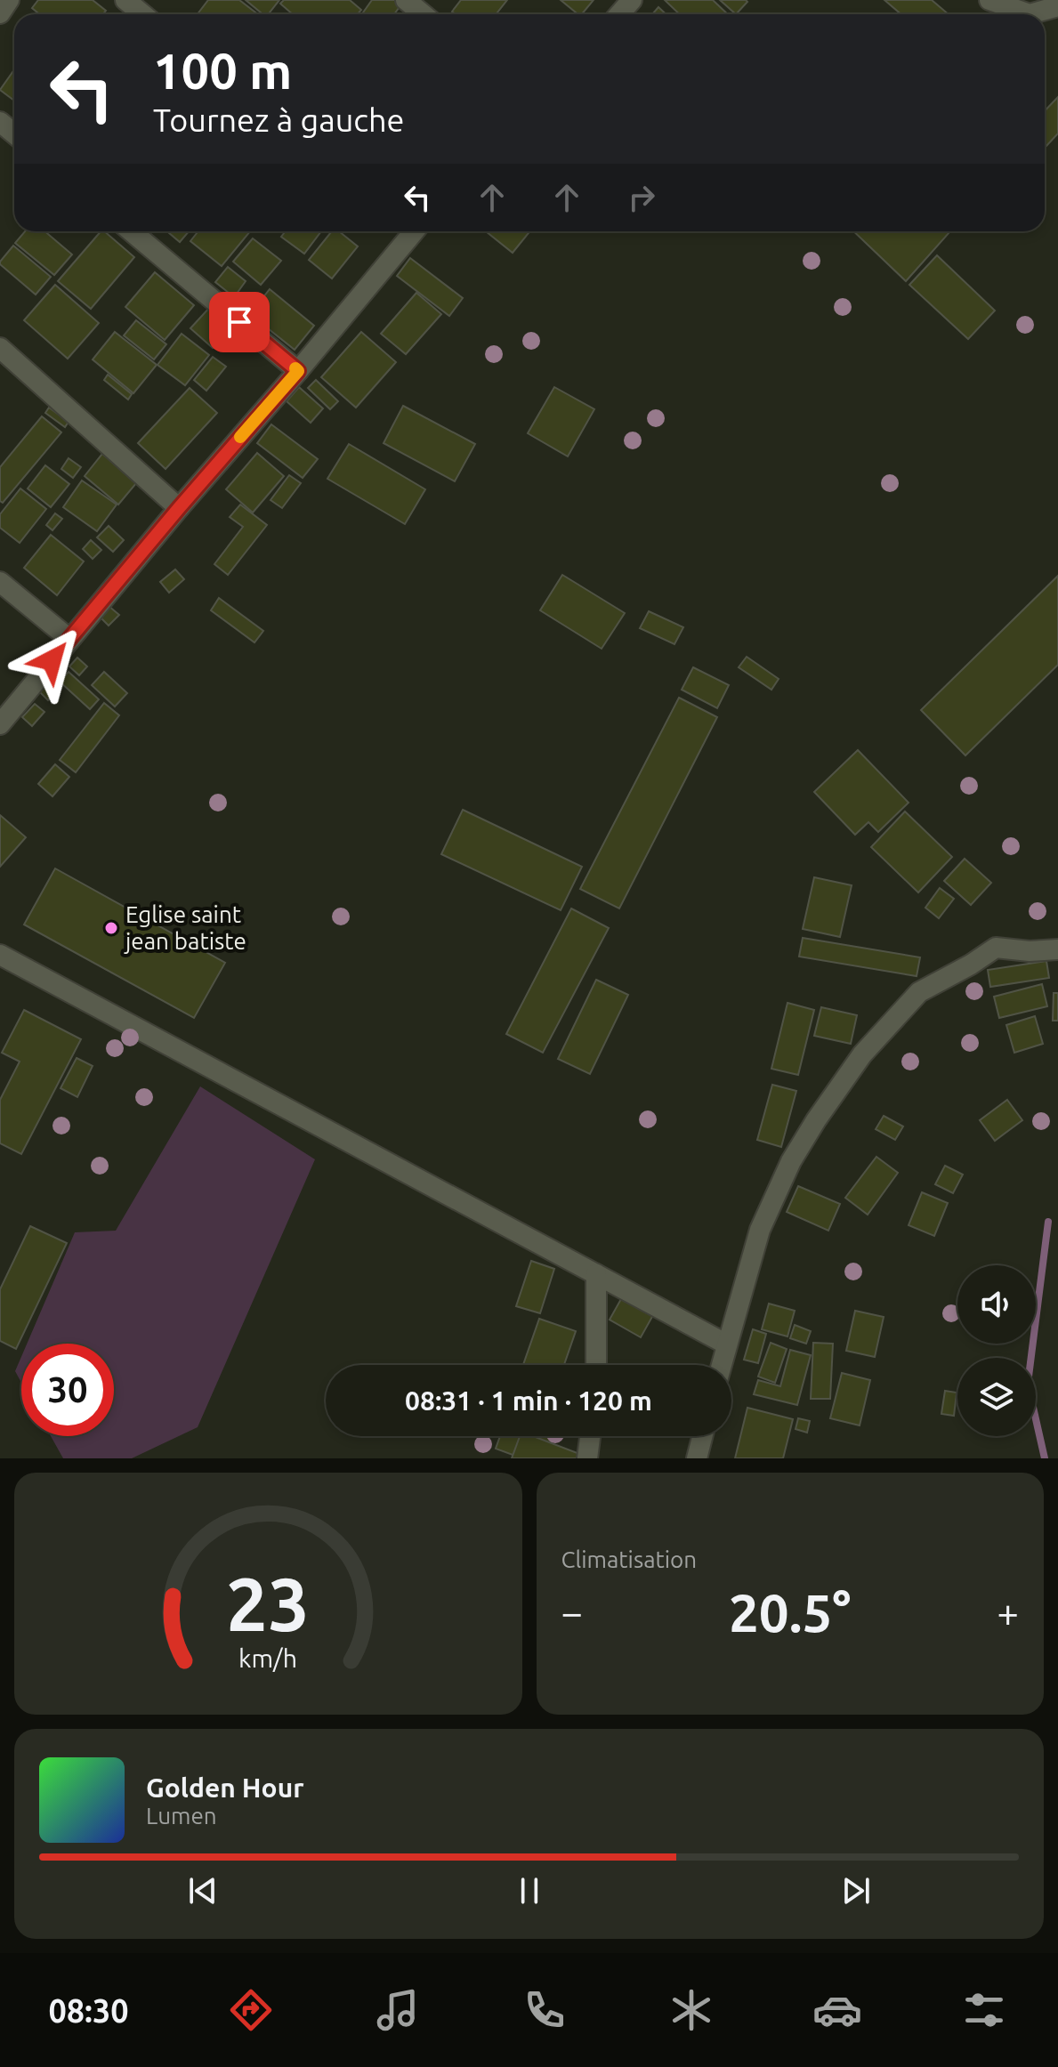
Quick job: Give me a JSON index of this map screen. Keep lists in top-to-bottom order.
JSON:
{
  "places": ["Eglise saint jean batiste"],
  "page": {
    "turn": ["100 m", "Tournez à gauche"],
    "limit": "30",
    "trip": "08:31 · 1 min · 120 m",
    "tile": "Climatisation",
    "heat": ["−", "20.5°", "+"],
    "song": ["Golden Hour", "Lumen"],
    "tabs": "08:30",
    "gauge": ["23", "km/h"]
  }
}
